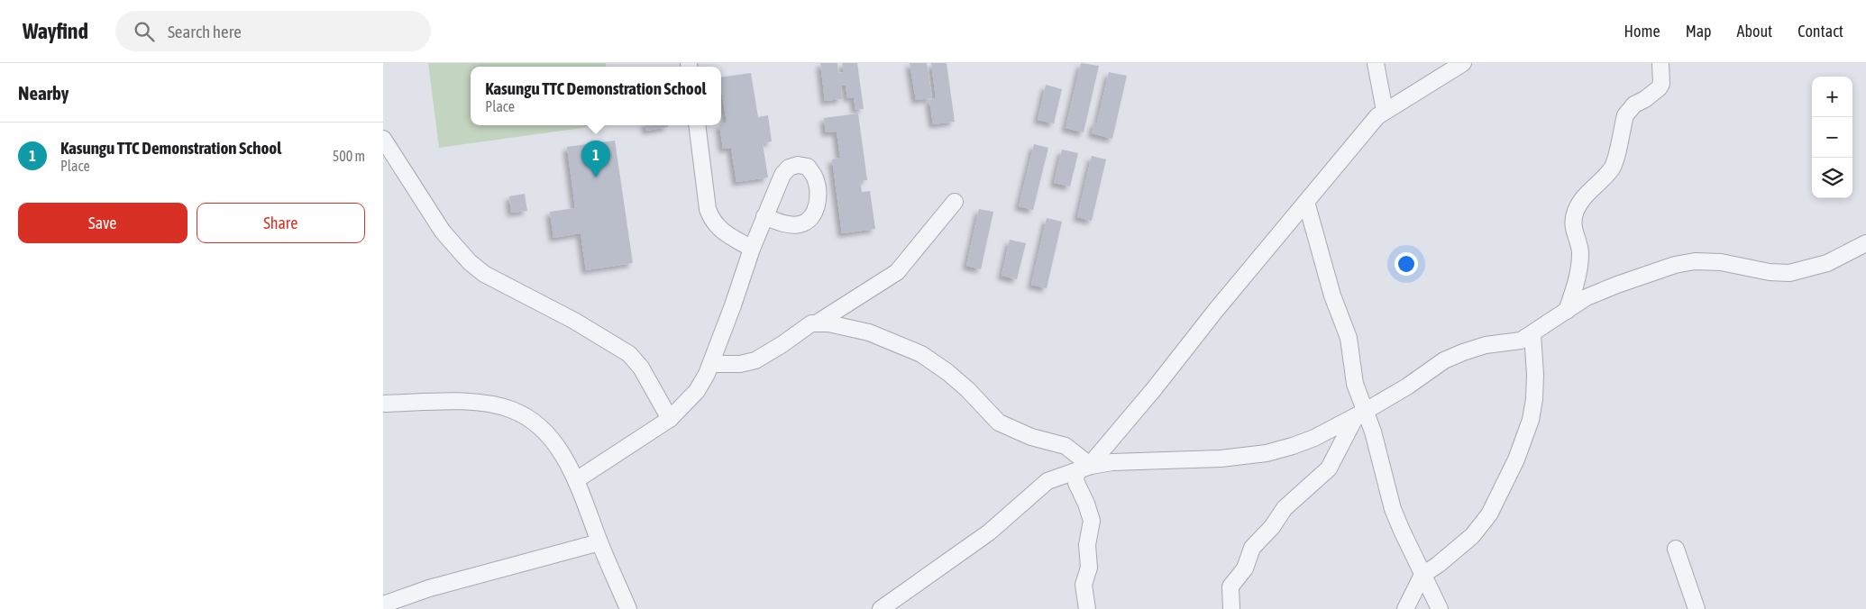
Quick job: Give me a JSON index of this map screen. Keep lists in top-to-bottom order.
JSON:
{
  "page": {
    "header": "Wayfind",
    "search": "Search here",
    "nav": [
      "Home",
      "Map",
      "About",
      "Contact"
    ],
    "heading": "Nearby",
    "popup": ["Kasungu TTC Demonstration School", "Place"],
    "map_buttons": ["+", "−"],
    "list": [
      {
        "mark": "1",
        "name": "Kasungu TTC Demonstration School",
        "note": "Place",
        "value": "500 m"
      }
    ],
    "pins": "1",
    "buttons": ["Save", "Share"]
  }
}
